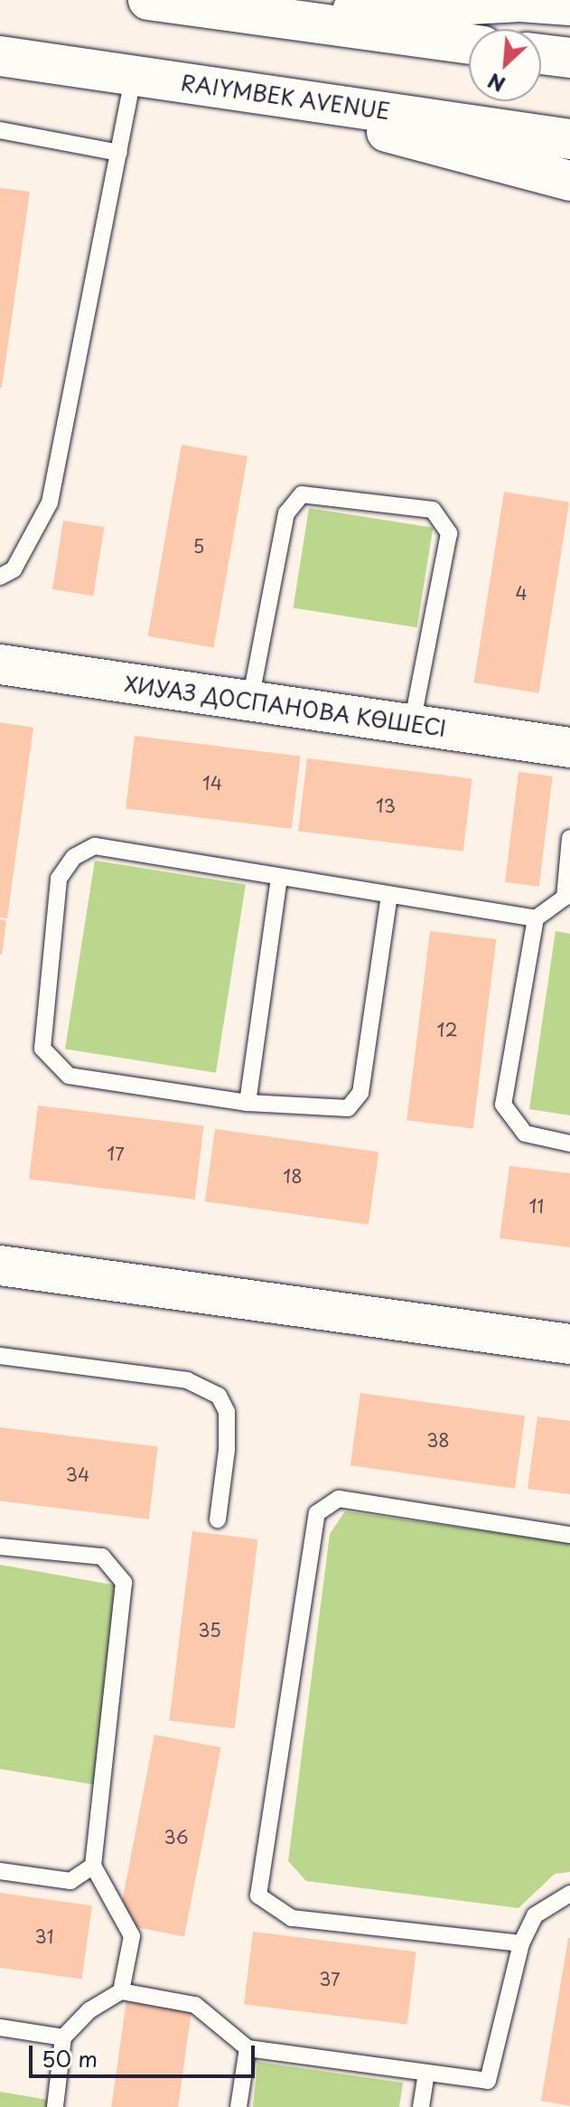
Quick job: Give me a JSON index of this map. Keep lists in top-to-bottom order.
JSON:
{
  "streets": {
    "main road": ["RAIYMBEK AVENUE", "ХИУАЗ ДОСПАНОВА КӨШЕСІ"]
  },
  "house_numbers": [
    "5",
    "4",
    "14",
    "13",
    "12",
    "17",
    "18",
    "11",
    "38",
    "34",
    "35",
    "36",
    "31",
    "37"
  ],
  "scale_bar": "50 m",
  "north": "bottom left"
}
